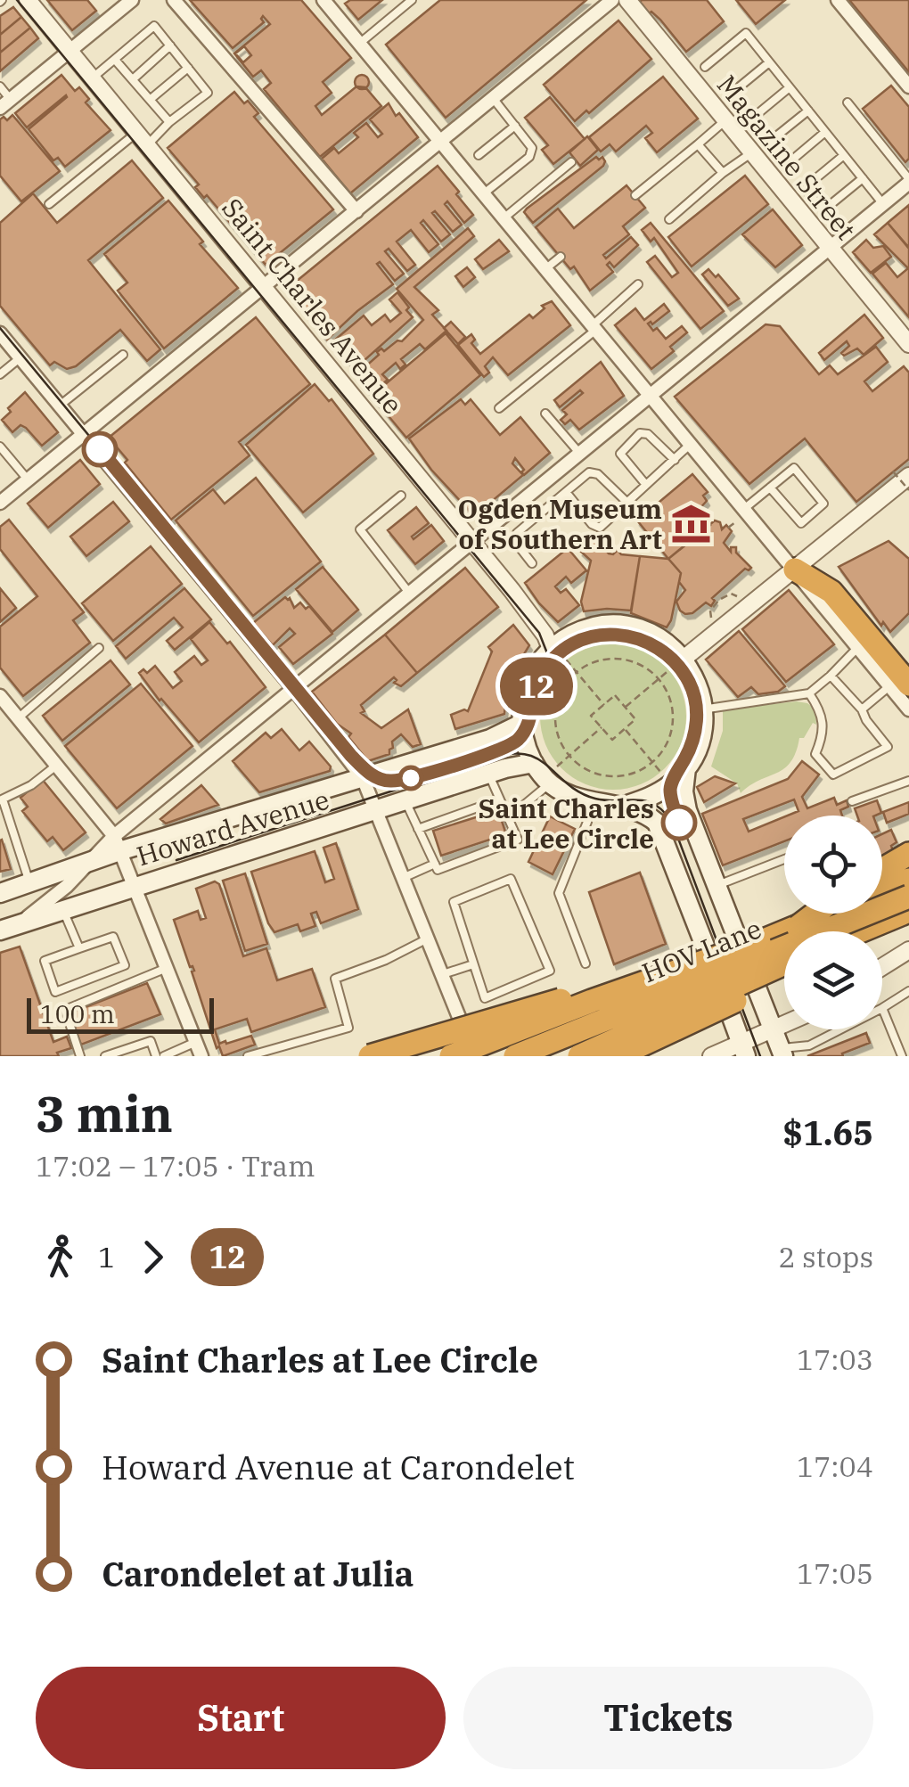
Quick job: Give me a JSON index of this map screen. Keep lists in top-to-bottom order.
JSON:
{
  "streets": {
    "highway": ["HOV Lane"],
    "main road": ["Howard Avenue"],
    "street": ["Magazine Street", "Saint Charles Avenue"]
  },
  "places": {
    "museum": ["Ogden Museum of Southern Art"],
    "other": ["Saint Charles at Lee Circle"]
  },
  "lines": ["tram line 12"],
  "scale_bar": "100 m",
  "page": {
    "on_map": "12",
    "scale": "100 m",
    "heading": ["3 min", "17:02 – 17:05 · Tram", "$1.65"],
    "legs": ["1", "12", "2 stops"],
    "list": [
      {
        "name": "Saint Charles at Lee Circle",
        "value": "17:03"
      },
      {
        "name": "Howard Avenue at Carondelet",
        "value": "17:04"
      },
      {
        "name": "Carondelet at Julia",
        "value": "17:05"
      }
    ],
    "buttons": ["Start", "Tickets"]
  }
}
